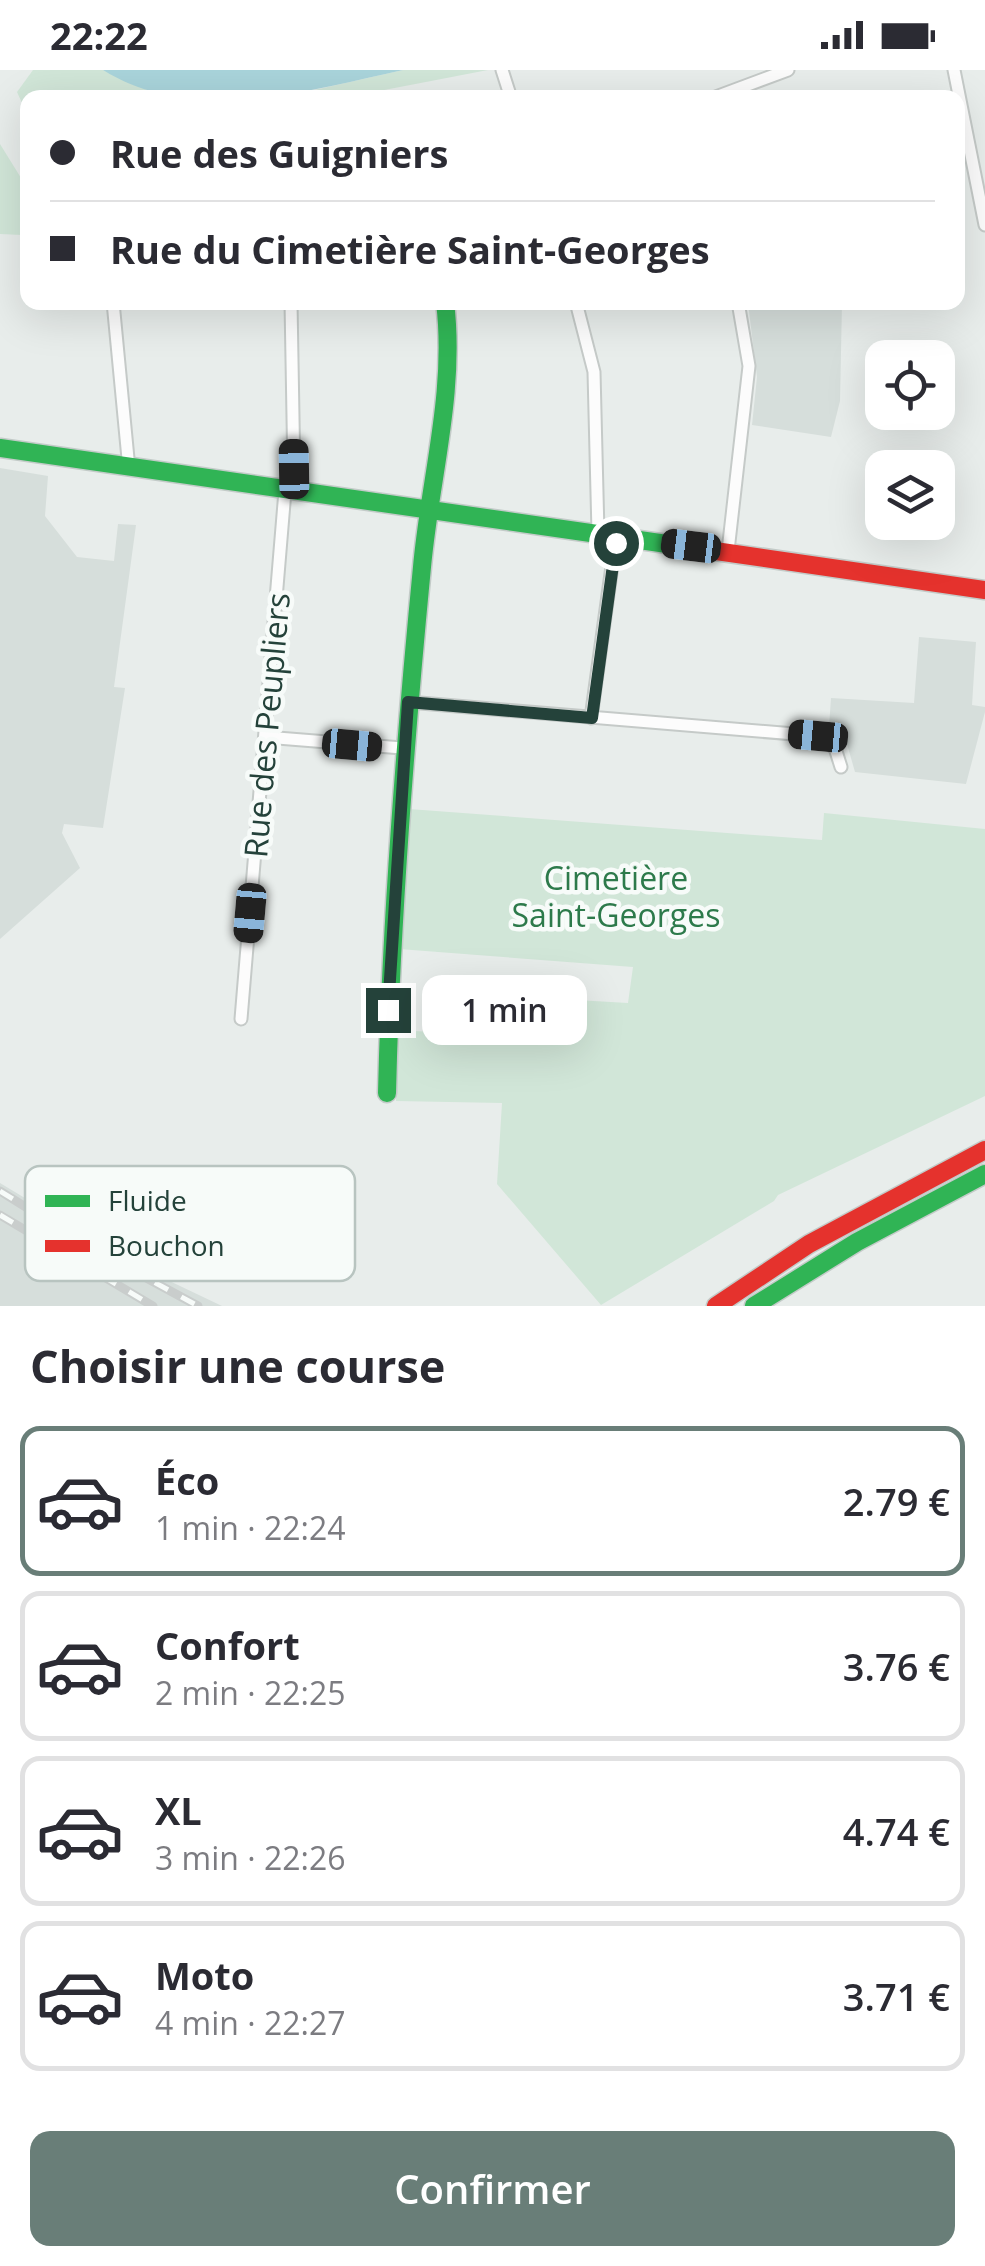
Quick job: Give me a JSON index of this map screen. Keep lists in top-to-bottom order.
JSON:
{
  "streets": {
    "street": ["Rue des Peupliers"]
  },
  "parks": ["Cimetière Saint-Georges"],
  "legend": ["Fluide", "Bouchon"],
  "page": {
    "status": "22:22",
    "banner": ["Rue des Guigniers", "Rue du Cimetière Saint-Georges"],
    "bubble": "1 min",
    "heading": "Choisir une course",
    "list": [
      {
        "name": "Éco",
        "note": "1 min · 22:24",
        "value": "2.79 €"
      },
      {
        "name": "Confort",
        "note": "2 min · 22:25",
        "value": "3.76 €"
      },
      {
        "name": "XL",
        "note": "3 min · 22:26",
        "value": "4.74 €"
      },
      {
        "name": "Moto",
        "note": "4 min · 22:27",
        "value": "3.71 €"
      }
    ],
    "buttons": "Confirmer"
  }
}
